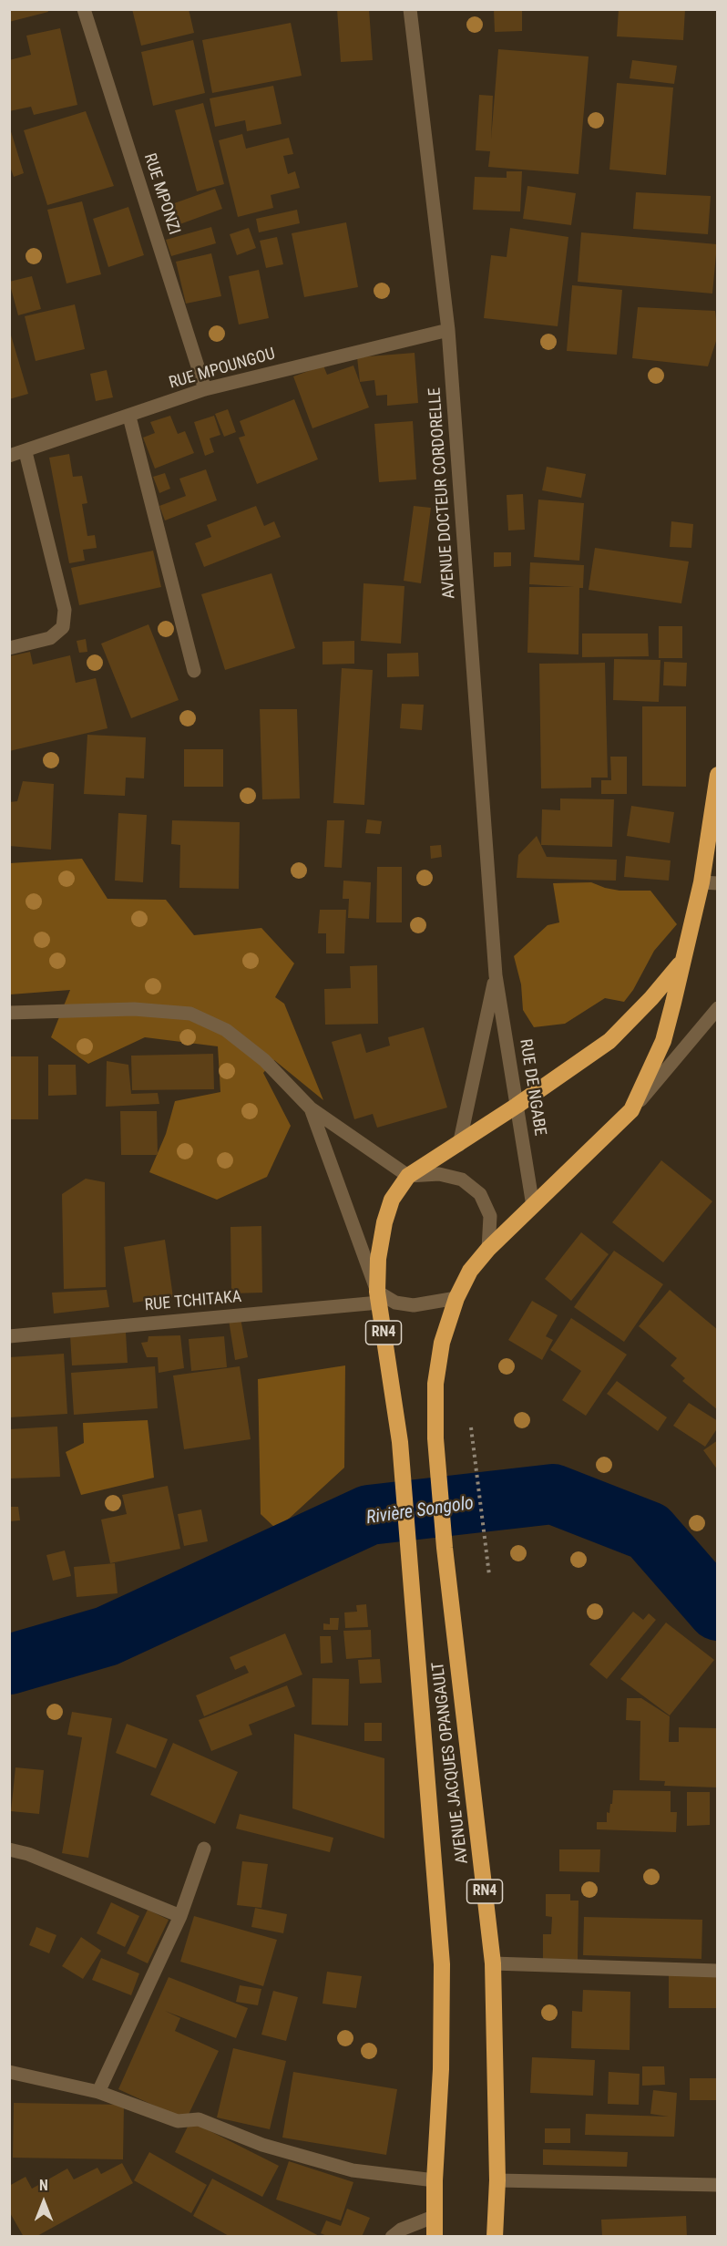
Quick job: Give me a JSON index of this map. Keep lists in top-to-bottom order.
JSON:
{
  "streets": {
    "highway": ["RN4", "AVENUE JACQUES OPANGAULT"],
    "street": [
      "RUE MPONZI",
      "RUE MPOUNGOU",
      "AVENUE DOCTEUR CORDORELLE",
      "RUE DE NGABE",
      "RUE TCHITAKA"
    ]
  },
  "crossings": [
    ["RUE MPONZI", "RUE MPOUNGOU"],
    ["RUE MPOUNGOU", "AVENUE DOCTEUR CORDORELLE"],
    ["AVENUE DOCTEUR CORDORELLE", "RUE DE NGABE"],
    ["RUE DE NGABE", "RN4"],
    ["RUE TCHITAKA", "RN4"],
    ["RUE TCHITAKA", "AVENUE JACQUES OPANGAULT"],
    ["RN4", "AVENUE JACQUES OPANGAULT"]
  ],
  "water": ["Rivière Songolo"],
  "north": "top"
}
